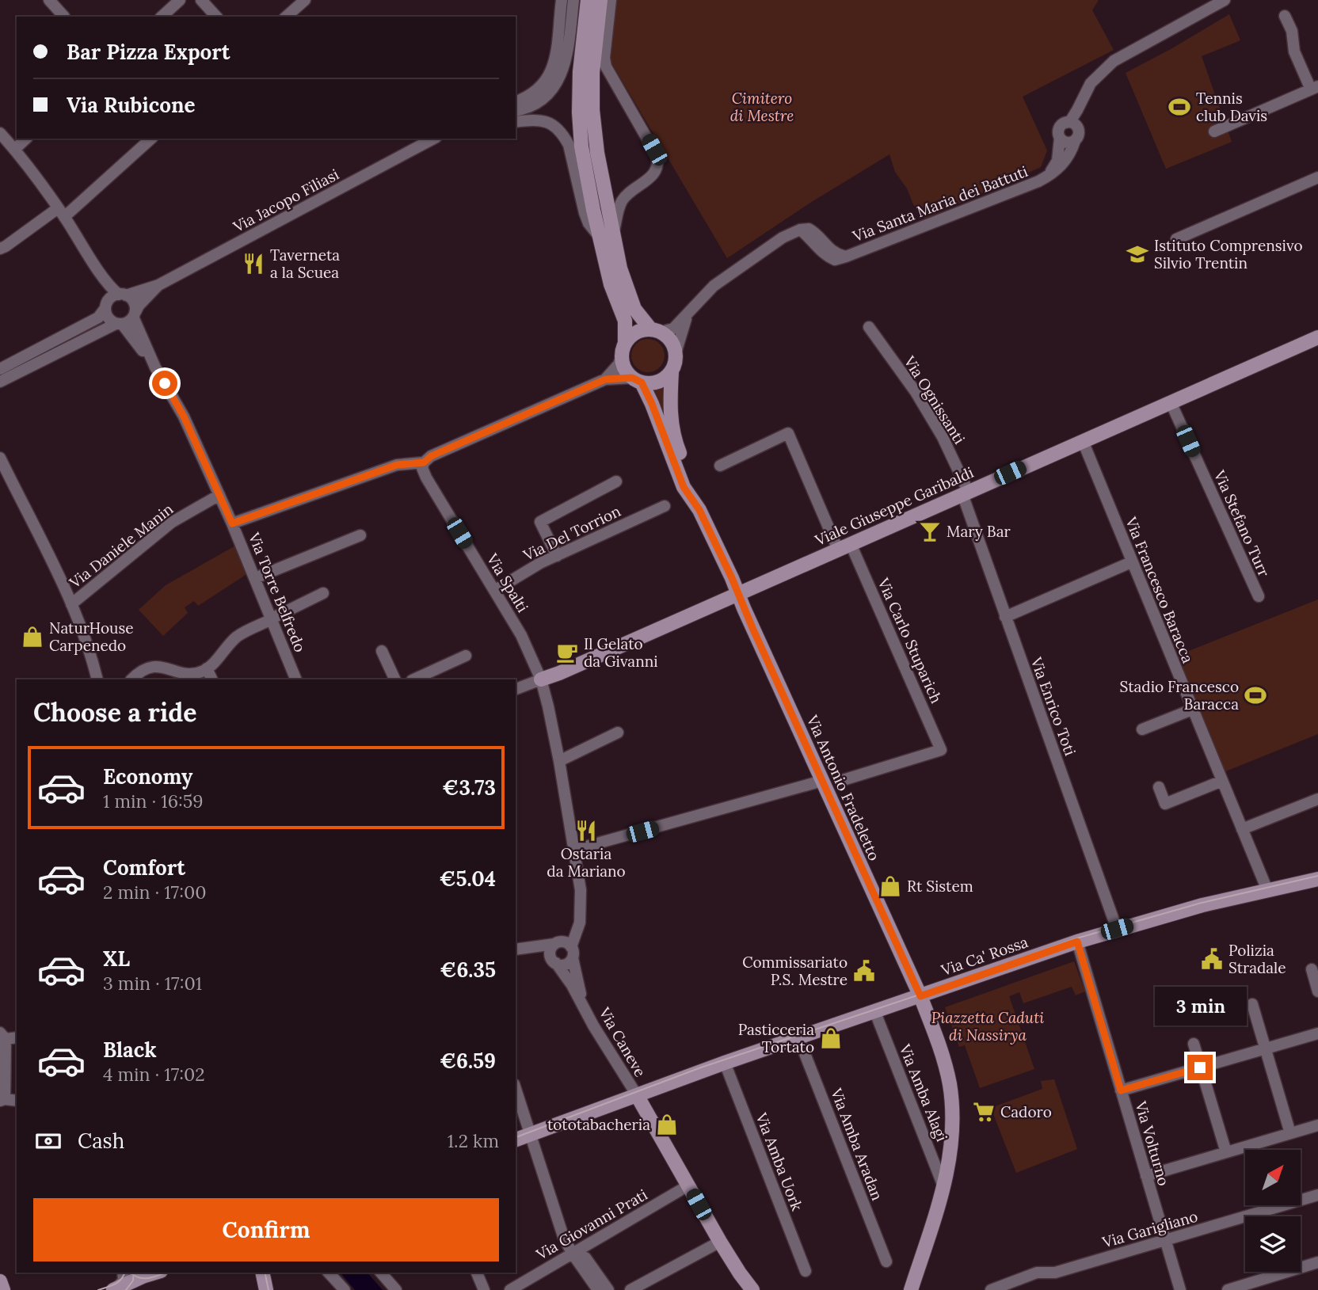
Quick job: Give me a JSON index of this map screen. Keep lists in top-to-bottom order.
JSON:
{
  "streets": {
    "street": [
      "Via Jacopo Filiasi",
      "Via Santa Maria dei Battuti",
      "Via Ognissanti",
      "Viale Giuseppe Garibaldi",
      "Via Stefano Turr",
      "Via Del Torrion",
      "Via Daniele Manin",
      "Via Spalti",
      "Via Francesco Baracca",
      "Via Torre Belfredo",
      "Via Carlo Stuparich",
      "Via Enrico Toti",
      "Via Antonio Fradeletto",
      "Via Ca' Rossa",
      "Via Caneve",
      "Via Amba Alagi",
      "Via Volturno",
      "Via Amba Aradan",
      "Via Amba Uork",
      "Via Giovanni Prati",
      "Via Garigliano"
    ]
  },
  "crossings": [
    ["Via Jacopo Filiasi", "Via Torre Belfredo"],
    ["Via Ognissanti", "Viale Giuseppe Garibaldi"],
    ["Via Ognissanti", "Via Enrico Toti"],
    ["Viale Giuseppe Garibaldi", "Via Stefano Turr"],
    ["Viale Giuseppe Garibaldi", "Via Spalti"],
    ["Viale Giuseppe Garibaldi", "Via Francesco Baracca"],
    ["Viale Giuseppe Garibaldi", "Via Carlo Stuparich"],
    ["Viale Giuseppe Garibaldi", "Via Enrico Toti"],
    ["Viale Giuseppe Garibaldi", "Via Antonio Fradeletto"],
    ["Via Del Torrion", "Via Spalti"],
    ["Via Daniele Manin", "Via Torre Belfredo"],
    ["Via Spalti", "Via Caneve"],
    ["Via Francesco Baracca", "Via Ca' Rossa"],
    ["Via Enrico Toti", "Via Ca' Rossa"],
    ["Via Antonio Fradeletto", "Via Ca' Rossa"],
    ["Via Antonio Fradeletto", "Via Amba Alagi"],
    ["Via Ca' Rossa", "Via Caneve"],
    ["Via Ca' Rossa", "Via Amba Alagi"],
    ["Via Ca' Rossa", "Via Volturno"],
    ["Via Ca' Rossa", "Via Amba Aradan"],
    ["Via Ca' Rossa", "Via Amba Uork"],
    ["Via Volturno", "Via Garigliano"]
  ],
  "parks": ["Cimitero di Mestre", "Piazzetta Caduti di Nassirya"],
  "places": {
    "sports": ["Tennis club Davis", "Stadio Francesco Baracca"],
    "school or university": ["Istituto Comprensivo Silvio Trentin"],
    "restaurant": ["Taverneta a la Scuea", "Ostaria da Mariano"],
    "bar": ["Mary Bar"],
    "shop": [
      "NaturHouse Carpenedo",
      "Rt Sistem",
      "Pasticceria Tortato",
      "tototabacheria"
    ],
    "cafe": ["Il Gelato da Givanni"],
    "public building": ["Polizia Stradale", "Commissariato P.S. Mestre"],
    "supermarket": ["Cadoro"]
  },
  "north": "top right",
  "page": {
    "banner": ["Bar Pizza Export", "Via Rubicone"],
    "heading": "Choose a ride",
    "list": [
      {
        "name": "Economy",
        "note": "1 min · 16:59",
        "value": "€3.73"
      },
      {
        "name": "Comfort",
        "note": "2 min · 17:00",
        "value": "€5.04"
      },
      {
        "name": "XL",
        "note": "3 min · 17:01",
        "value": "€6.35"
      },
      {
        "name": "Black",
        "note": "4 min · 17:02",
        "value": "€6.59"
      }
    ],
    "bubble": "3 min",
    "pay": ["Cash", "1.2 km"],
    "buttons": "Confirm"
  }
}
